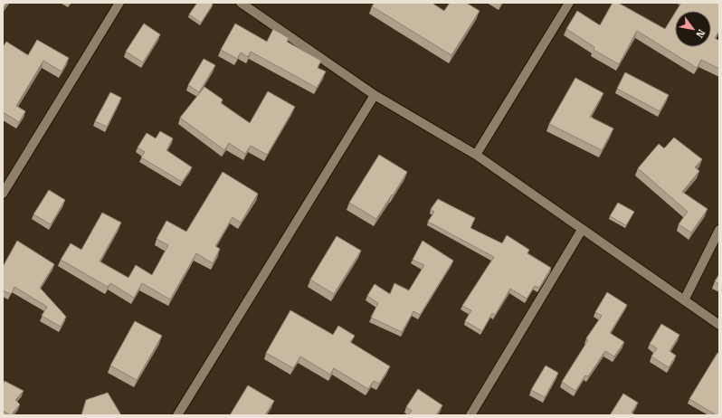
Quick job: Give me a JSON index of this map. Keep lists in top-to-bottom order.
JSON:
{
  "north": "bottom right"
}
